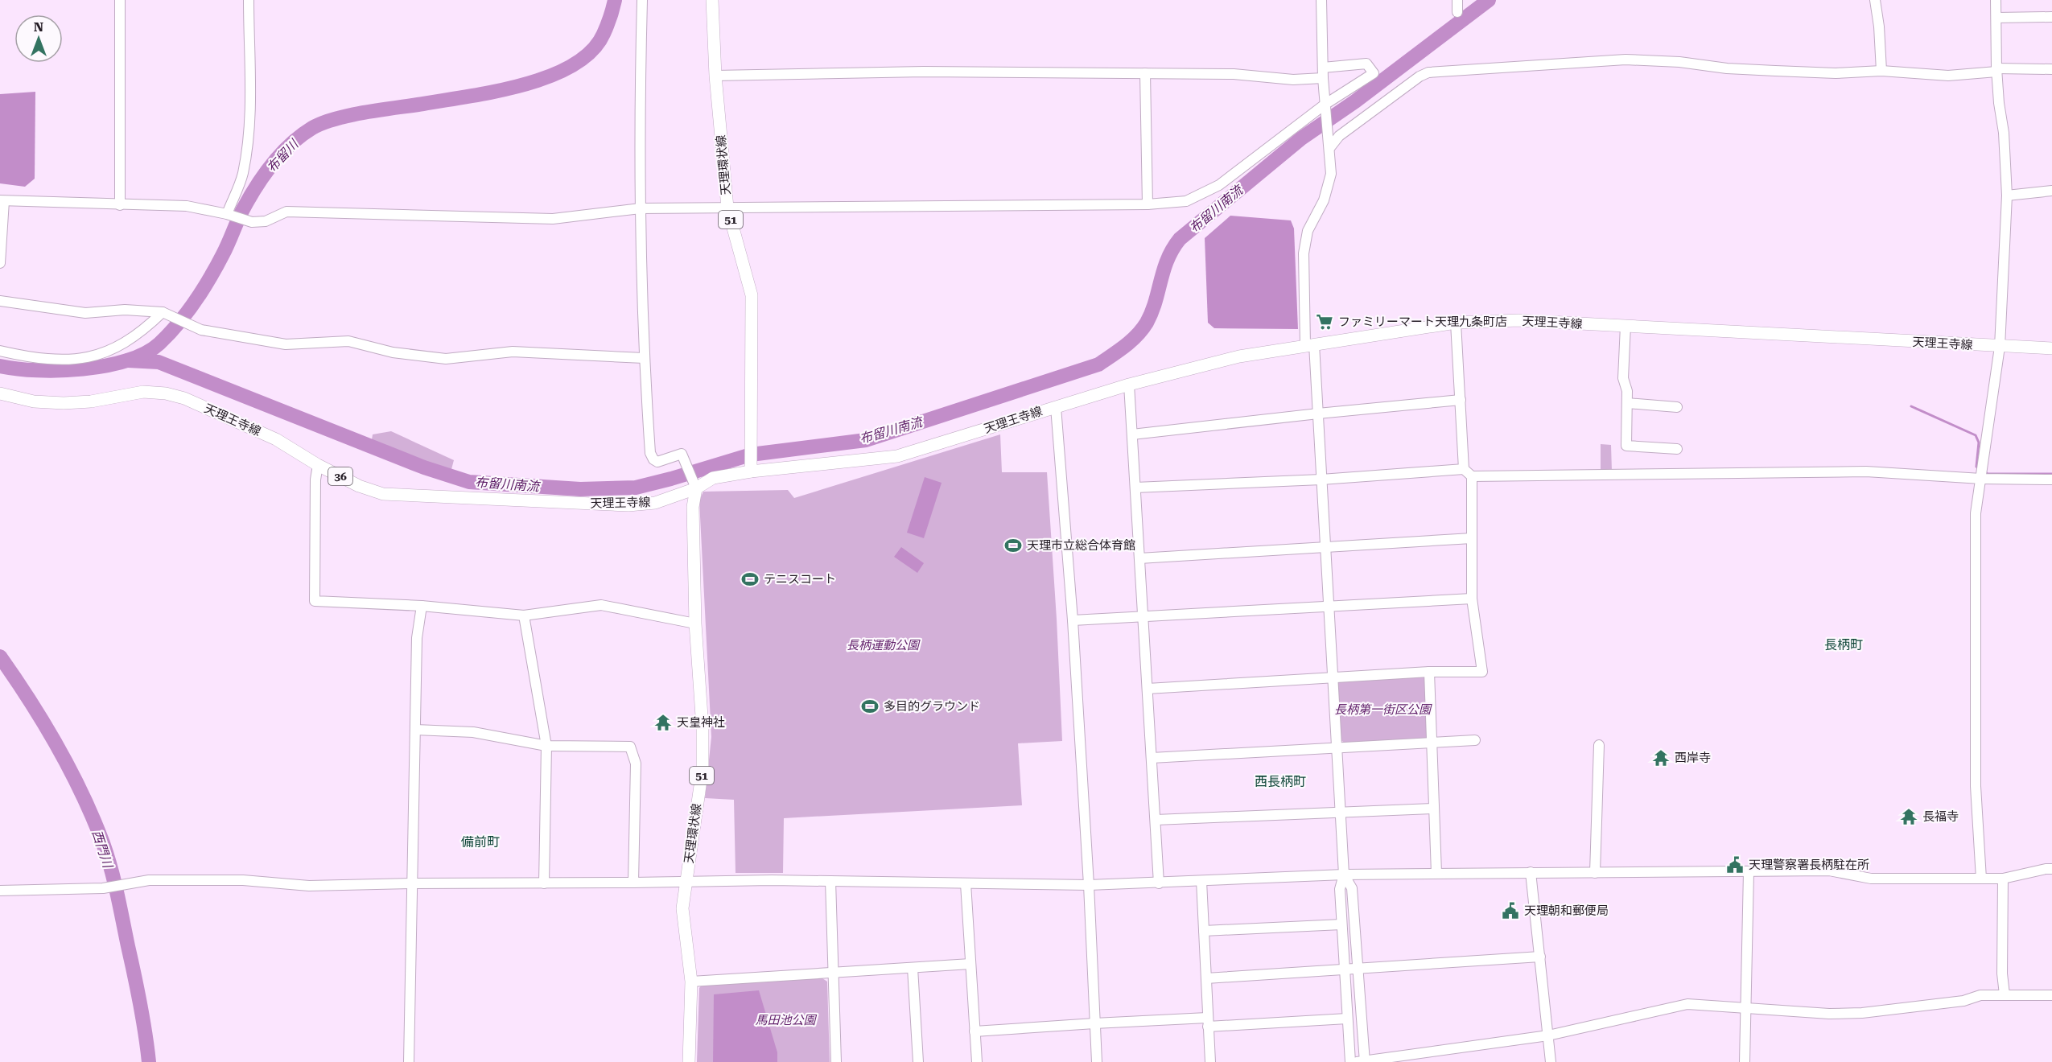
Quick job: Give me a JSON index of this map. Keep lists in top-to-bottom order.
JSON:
{
  "streets": {
    "main road": [
      "天理環状線",
      "51",
      "天理王寺線",
      "36"
    ]
  },
  "crossings": [
    ["天理環状線", "天理王寺線"]
  ],
  "districts": ["長柄町", "西長柄町", "備前町"],
  "water": ["布留川", "布留川南流", "西門川"],
  "parks": ["長柄運動公園", "長柄第一街区公園", "馬田池公園"],
  "places": {
    "supermarket": ["ファミリーマート天理九条町店"],
    "sports": ["天理市立総合体育館", "テニスコート", "多目的グラウンド"],
    "temple": ["天皇神社", "西岸寺", "長福寺"],
    "public building": ["天理警察署長柄駐在所", "天理朝和郵便局"]
  },
  "north": "top"
}
